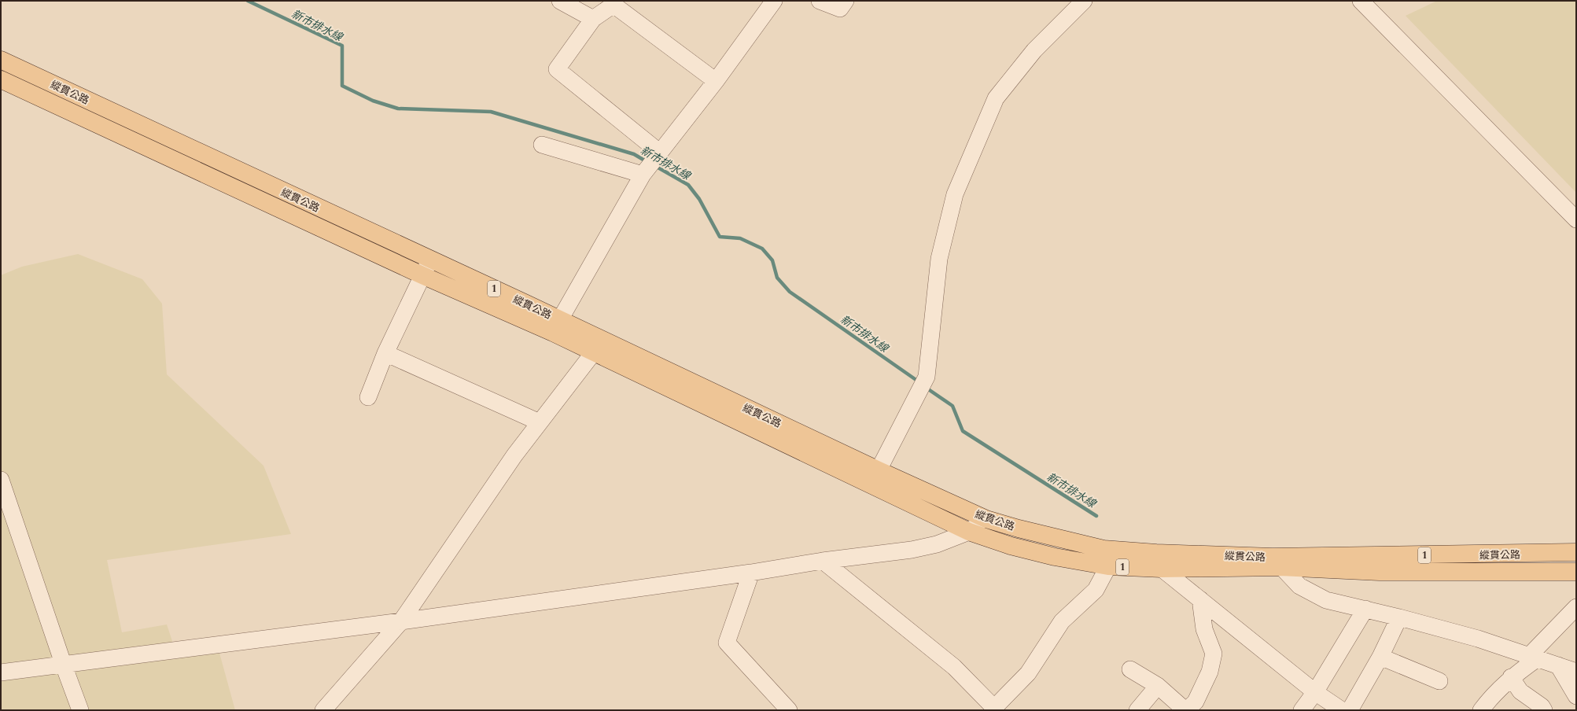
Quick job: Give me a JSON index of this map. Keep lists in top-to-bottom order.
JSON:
{
  "streets": {
    "main road": ["縱貫公路", "1"]
  },
  "water": ["新市排水線"]
}
